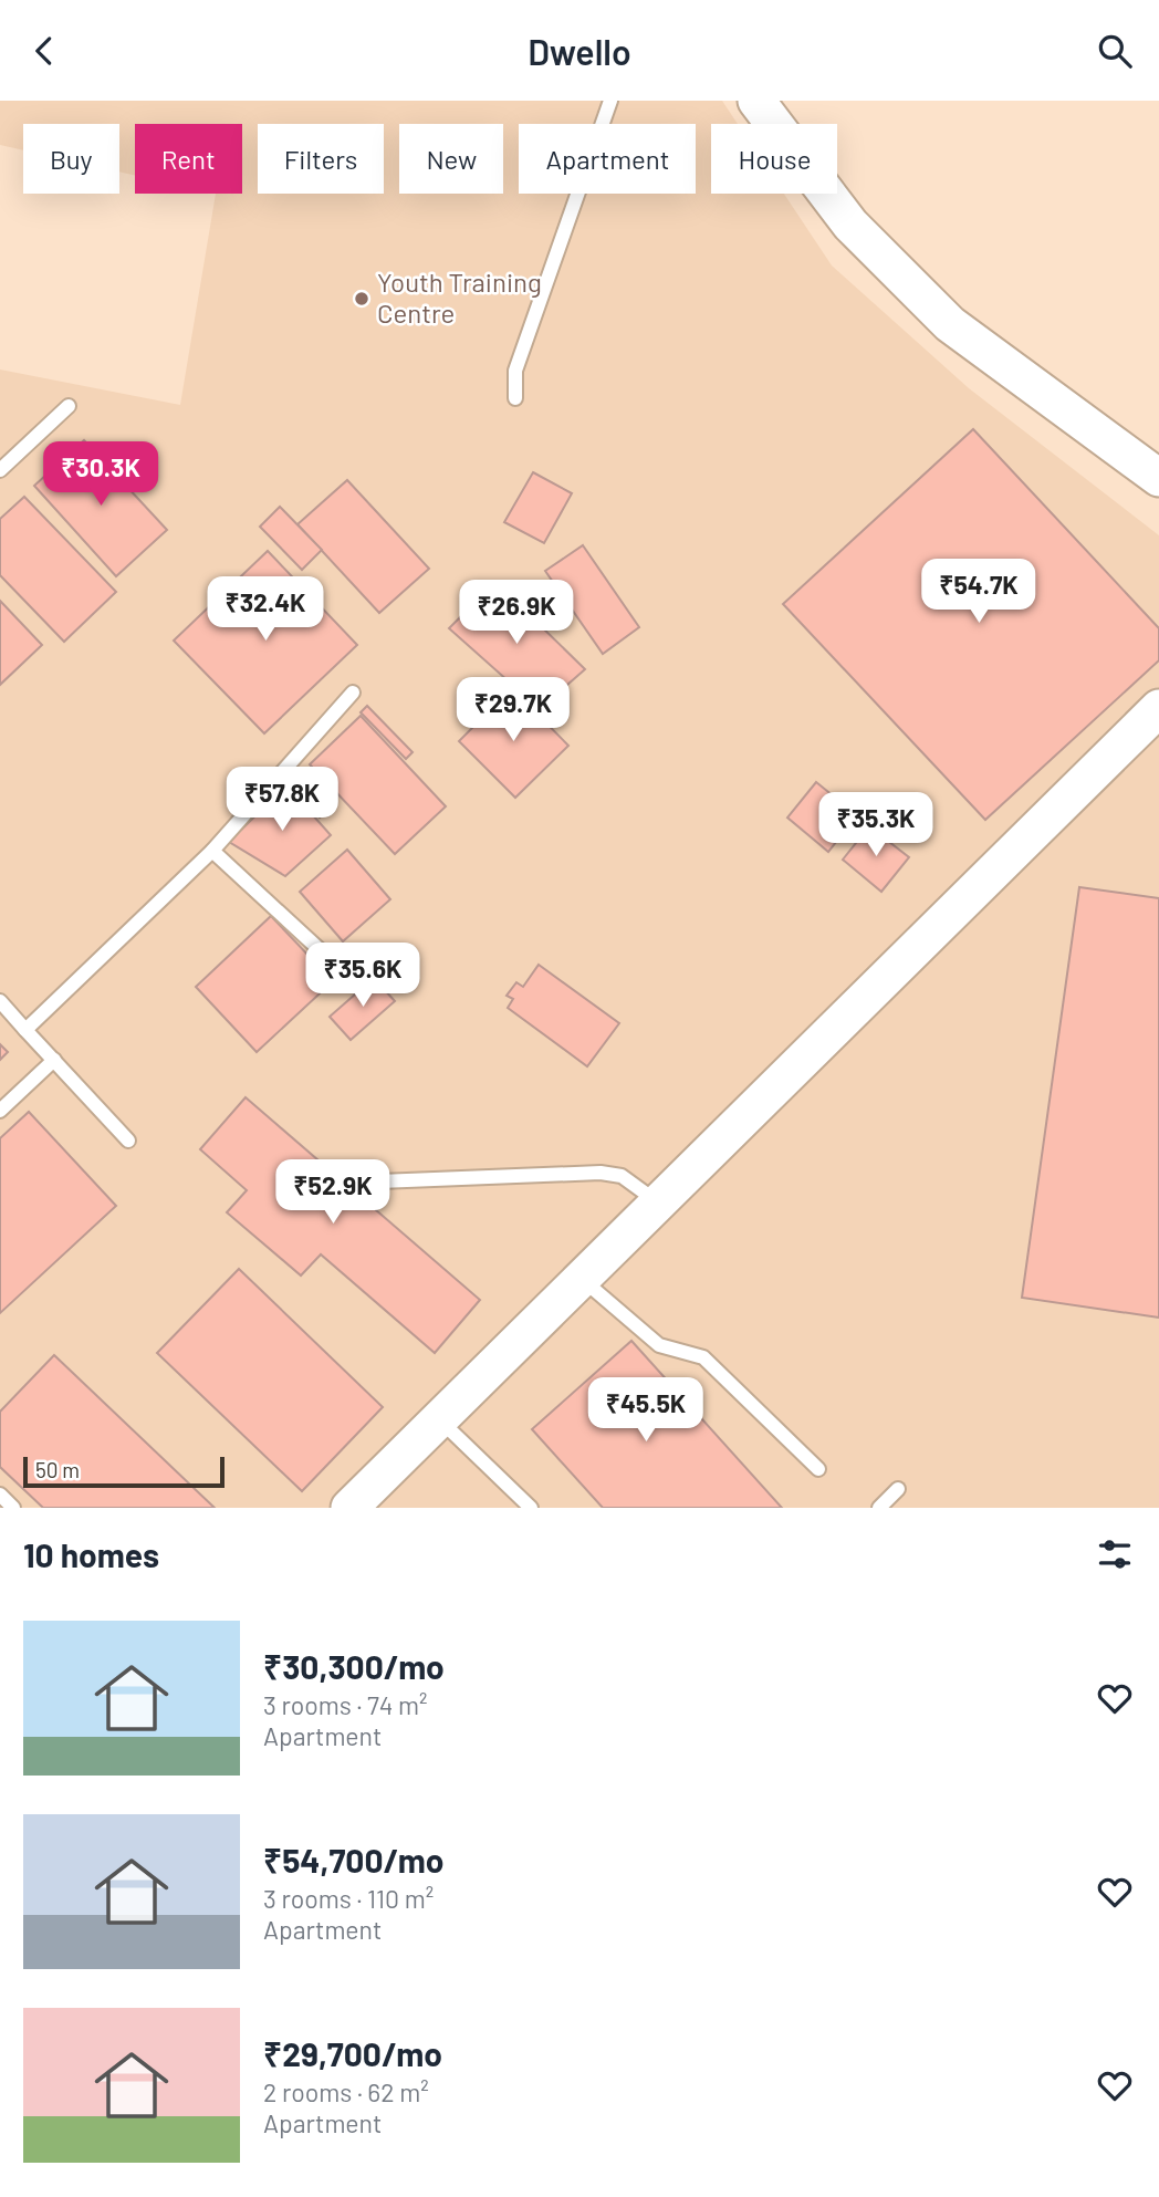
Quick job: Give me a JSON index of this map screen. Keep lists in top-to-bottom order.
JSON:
{
  "places": ["Youth Training Centre"],
  "scale_bar": "50 m",
  "page": {
    "header": "Dwello",
    "chip": [
      "Buy",
      "Rent",
      "Filters",
      "New",
      "Apartment",
      "House"
    ],
    "price": [
      "₹30.3K",
      "₹54.7K",
      "₹32.4K",
      "₹26.9K",
      "₹29.7K",
      "₹57.8K",
      "₹35.3K",
      "₹35.6K",
      "₹52.9K",
      "₹45.5K"
    ],
    "scale": "50 m",
    "heading": "10 homes",
    "list": [
      {
        "name": "₹30,300/mo",
        "note": "3 rooms · 74 m² · Apartment"
      },
      {
        "name": "₹54,700/mo",
        "note": "3 rooms · 110 m² · Apartment"
      },
      {
        "name": "₹29,700/mo",
        "note": "2 rooms · 62 m² · Apartment"
      }
    ]
  }
}
